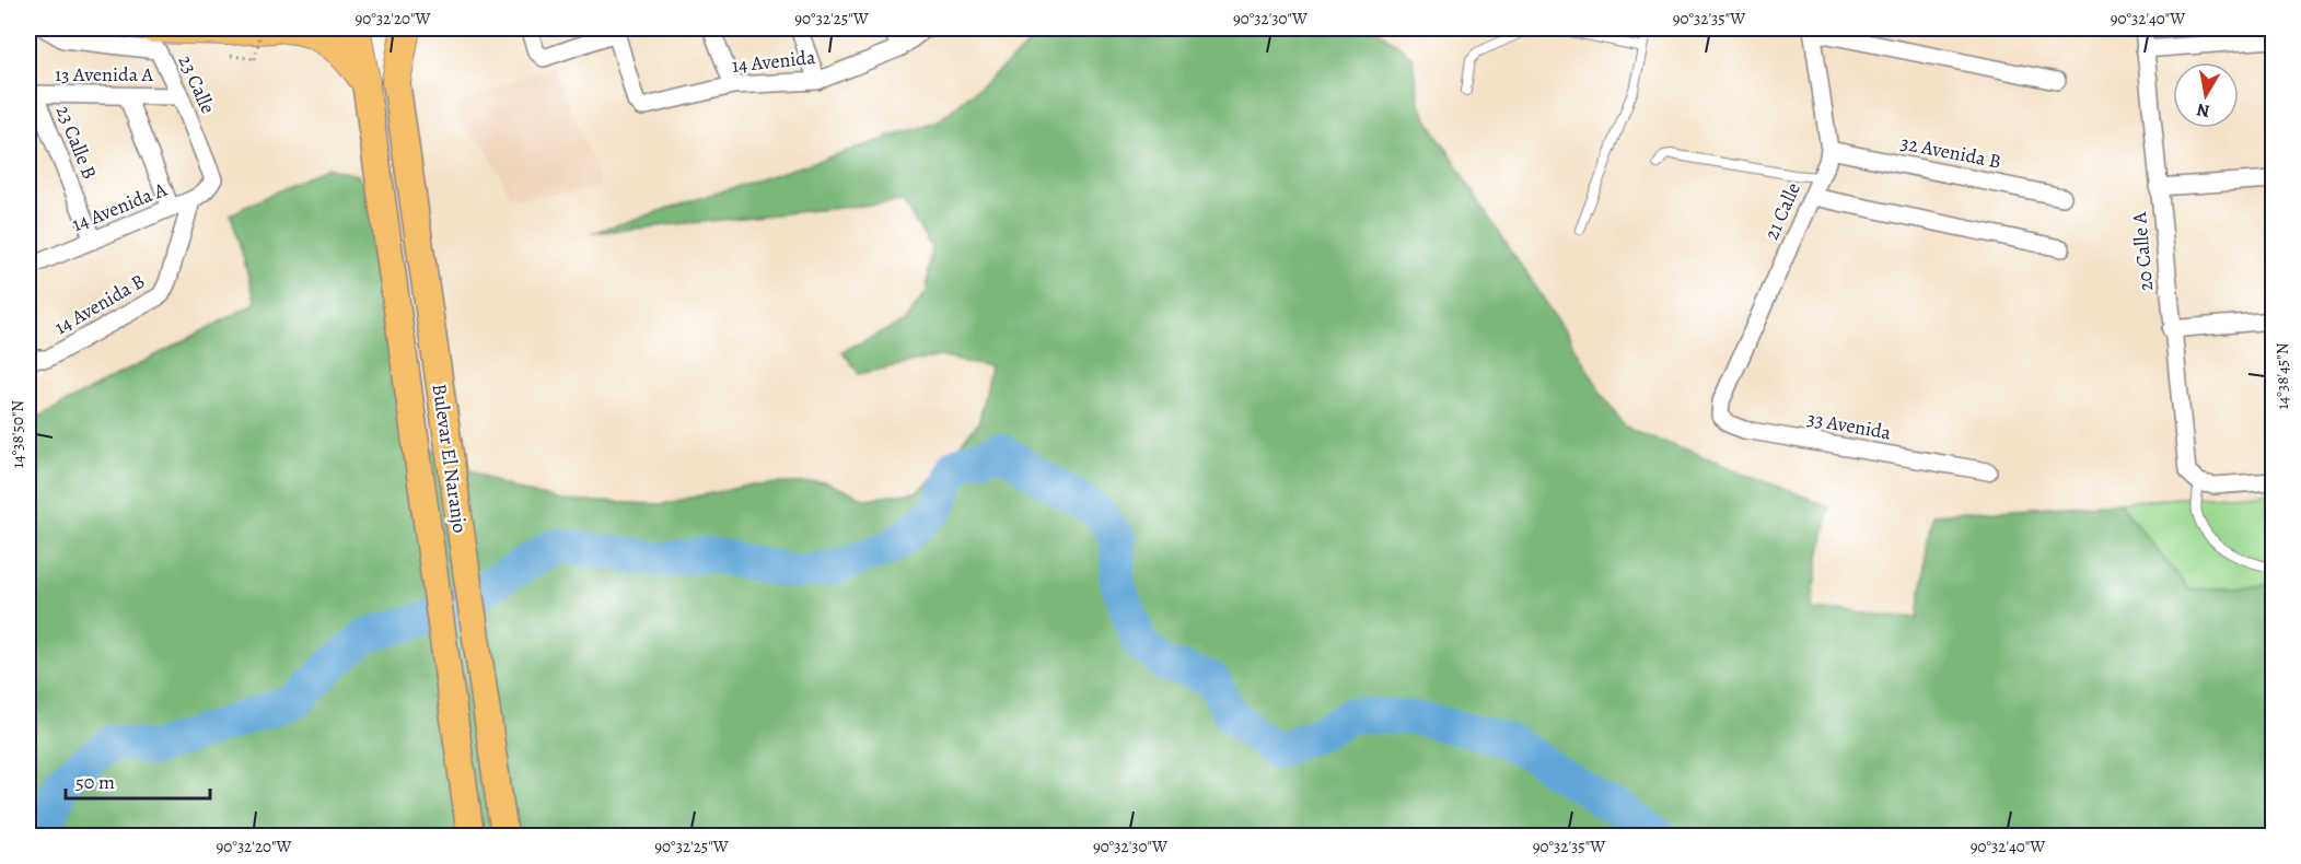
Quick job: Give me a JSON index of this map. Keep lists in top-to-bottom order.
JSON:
{
  "streets": {
    "main road": ["Bulevar El Naranjo"],
    "street": [
      "14 Avenida",
      "13 Avenida A",
      "23 Calle",
      "23 Calle B",
      "32 Avenida B",
      "14 Avenida A",
      "21 Calle",
      "20 Calle A",
      "14 Avenida B",
      "33 Avenida"
    ]
  },
  "crossings": [
    ["13 Avenida A", "23 Calle"],
    ["13 Avenida A", "23 Calle B"],
    ["23 Calle", "14 Avenida A"],
    ["23 Calle B", "14 Avenida A"],
    ["32 Avenida B", "21 Calle"],
    ["14 Avenida A", "14 Avenida B"],
    ["21 Calle", "33 Avenida"]
  ],
  "scale_bar": "50 m",
  "north": "bottom",
  "coordinates": [
    "90°32'20\"W",
    "90°32'25\"W",
    "90°32'30\"W",
    "90°32'35\"W",
    "90°32'40\"W",
    "14°38'45\"N",
    "14°38'50\"N"
  ]
}
